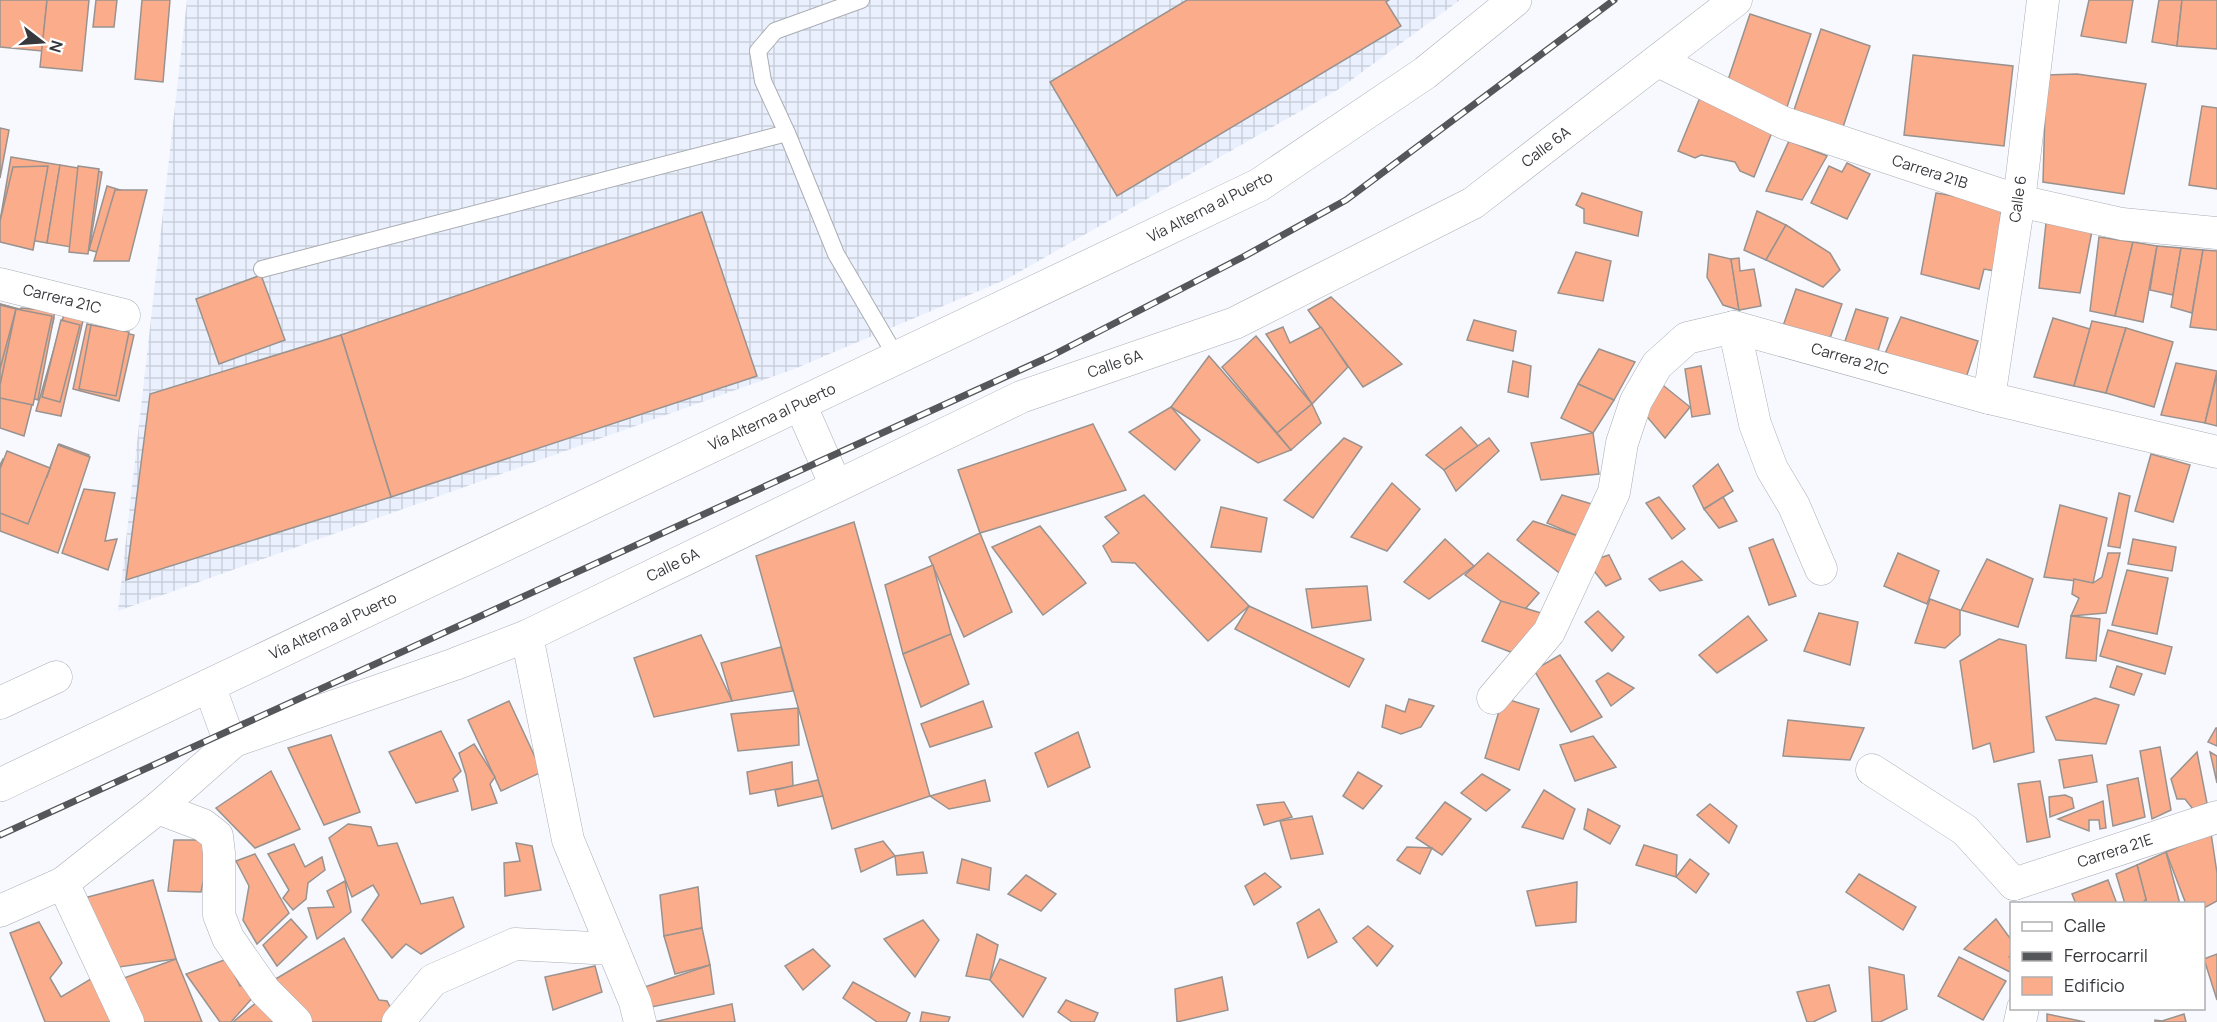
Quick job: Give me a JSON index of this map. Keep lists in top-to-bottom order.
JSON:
{
  "streets": {
    "main road": ["Vía Alterna al Puerto"],
    "street": [
      "Calle 6A",
      "Carrera 21B",
      "Calle 6",
      "Carrera 21C",
      "Carrera 21E"
    ]
  },
  "crossings": [
    ["Calle 6A", "Carrera 21B"],
    ["Carrera 21B", "Calle 6"],
    ["Calle 6", "Carrera 21C"]
  ],
  "legend": ["Calle", "Ferrocarril", "Edificio"],
  "north": "right"
}
